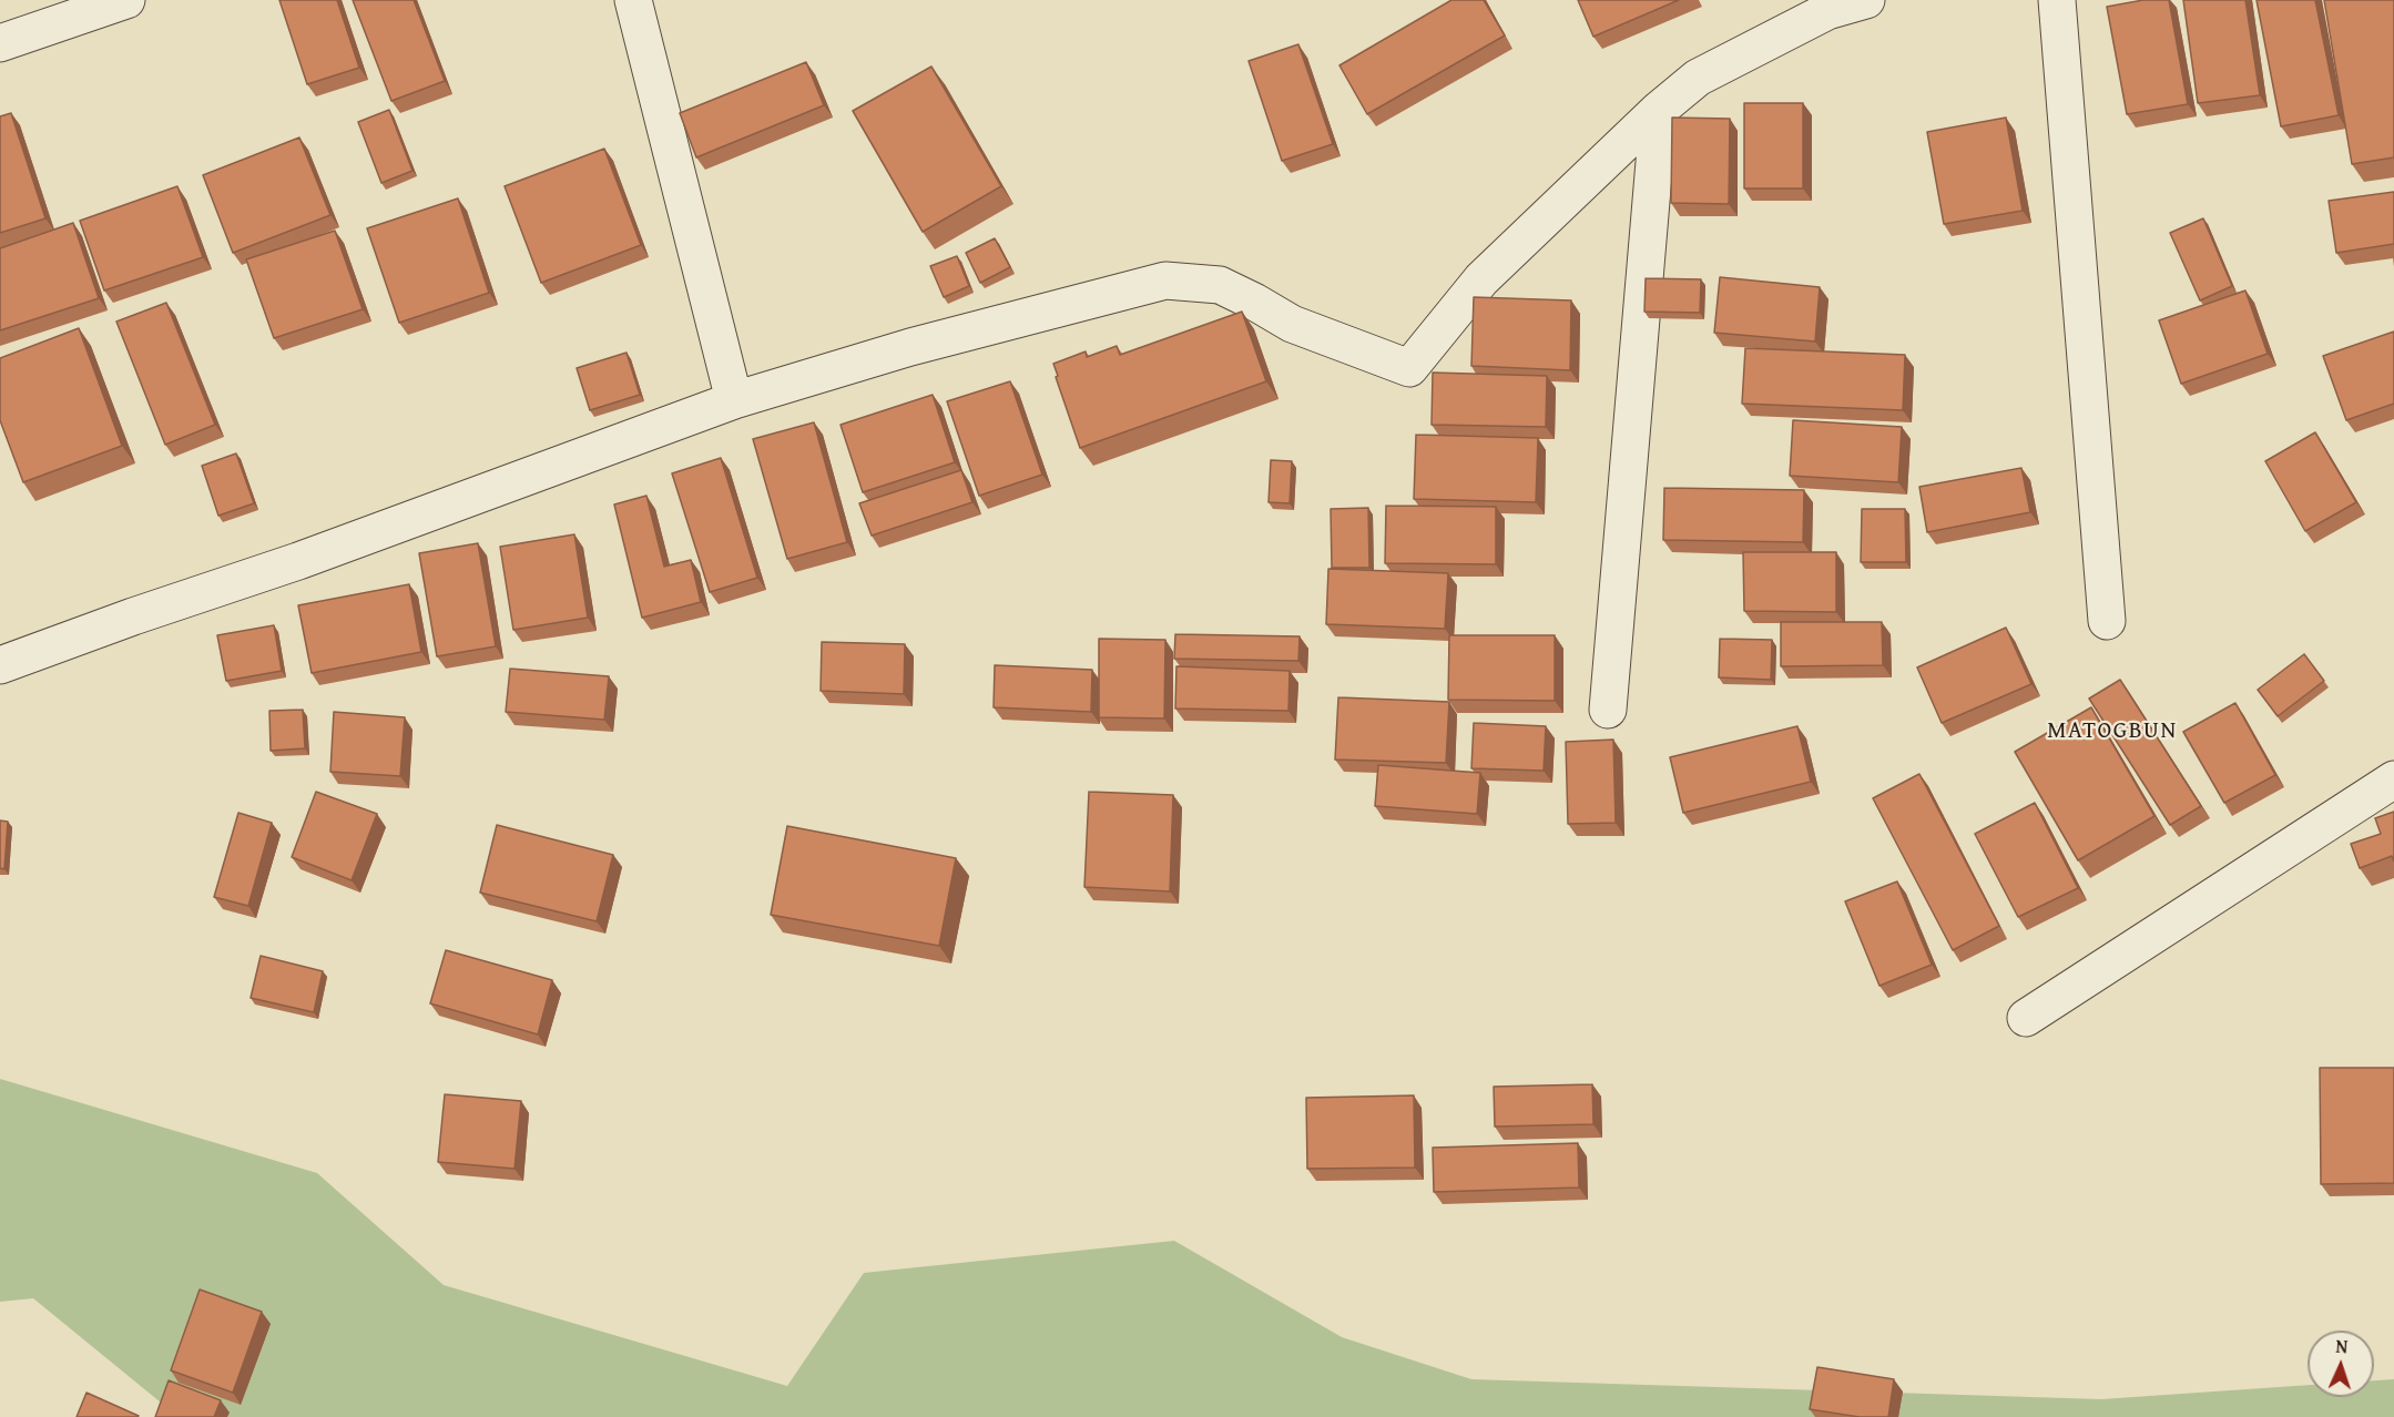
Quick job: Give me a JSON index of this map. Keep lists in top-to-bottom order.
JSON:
{
  "districts": ["MATOGBUN"],
  "north": "top"
}
